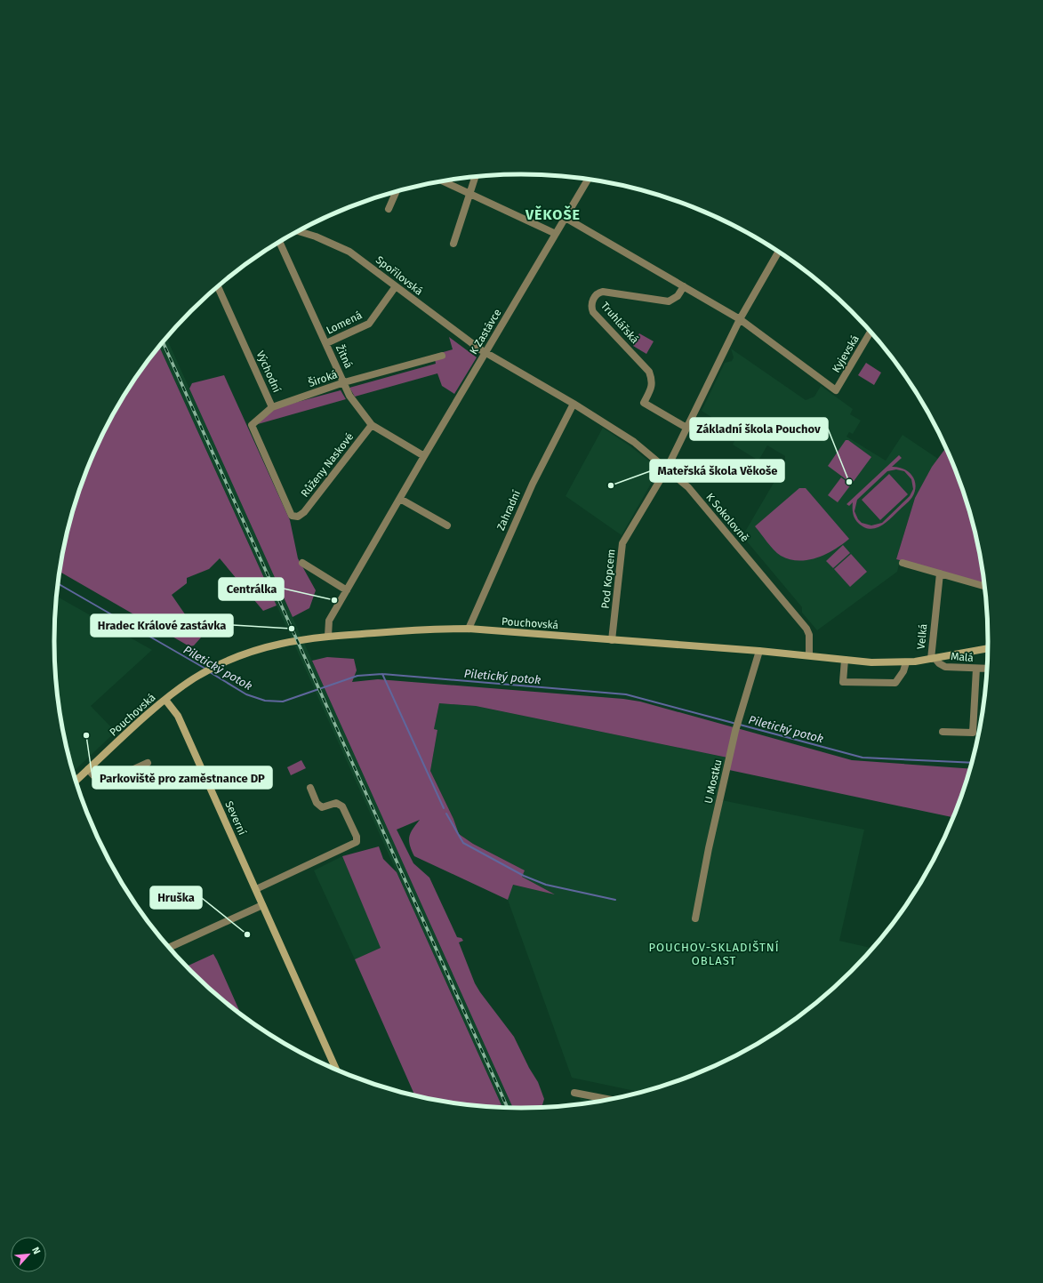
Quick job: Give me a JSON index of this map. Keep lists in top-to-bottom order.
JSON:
{
  "streets": {
    "street": [
      "Spořilovská",
      "Lomená",
      "Truhlářská",
      "K Zastávce",
      "Kyjevská",
      "Žitná",
      "Východní",
      "Široká",
      "Růženy Naskové",
      "Zahradní",
      "K Sokolovně",
      "Pod Kopcem",
      "Pouchovská",
      "Velká",
      "Malá",
      "U Mostku",
      "Severní"
    ]
  },
  "crossings": [
    ["Spořilovská", "Lomená"],
    ["Spořilovská", "K Zastávce"],
    ["Spořilovská", "K Sokolovně"],
    ["Lomená", "Žitná"],
    ["K Zastávce", "Žitná"],
    ["K Zastávce", "K Sokolovně"],
    ["K Zastávce", "Pouchovská"],
    ["Žitná", "Široká"],
    ["Žitná", "Růženy Naskové"],
    ["Východní", "Široká"],
    ["Východní", "Růženy Naskové"],
    ["Zahradní", "K Sokolovně"],
    ["Zahradní", "Pouchovská"],
    ["K Sokolovně", "Pod Kopcem"],
    ["K Sokolovně", "Pouchovská"],
    ["Pod Kopcem", "Pouchovská"],
    ["Pouchovská", "Velká"],
    ["Pouchovská", "Malá"],
    ["Pouchovská", "U Mostku"],
    ["Pouchovská", "Severní"],
    ["Velká", "Malá"]
  ],
  "districts": ["VĚKOŠE", "POUCHOV-SKLADIŠTNÍ OBLAST"],
  "water": ["Piletický potok"],
  "places": [
    "Základní škola Pouchov",
    "Mateřská škola Věkoše",
    "Centrálka",
    "Hradec Králové zastávka",
    "Parkoviště pro zaměstnance DP",
    "Hruška"
  ],
  "north": "top right"
}
